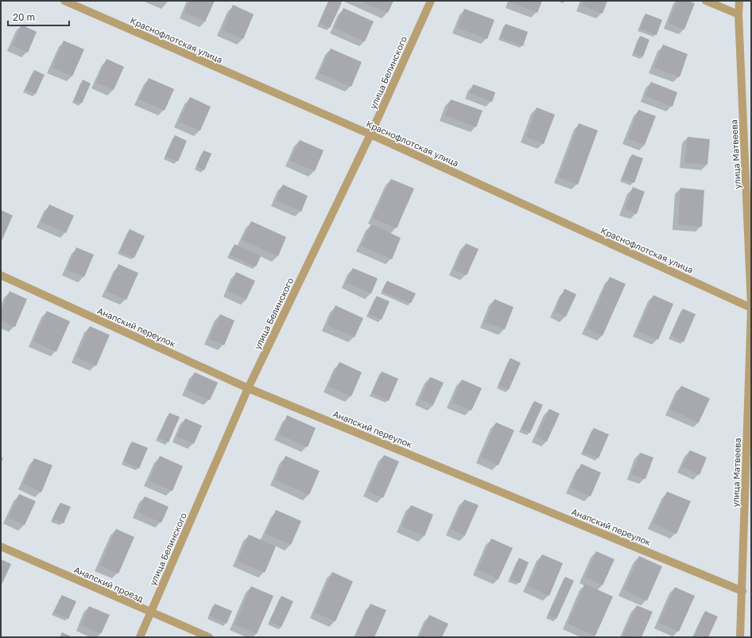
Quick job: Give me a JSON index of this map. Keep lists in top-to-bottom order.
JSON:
{
  "streets": {
    "lane": [
      "Краснофлотская улица",
      "улица Белинского",
      "улица Матвеева",
      "Анапский переулок",
      "Анапский проезд"
    ]
  },
  "crossings": [
    ["Краснофлотская улица", "улица Белинского"],
    ["Краснофлотская улица", "улица Матвеева"],
    ["улица Белинского", "Анапский переулок"],
    ["улица Белинского", "Анапский проезд"],
    ["улица Матвеева", "Анапский переулок"]
  ],
  "scale_bar": "20 m"
}
